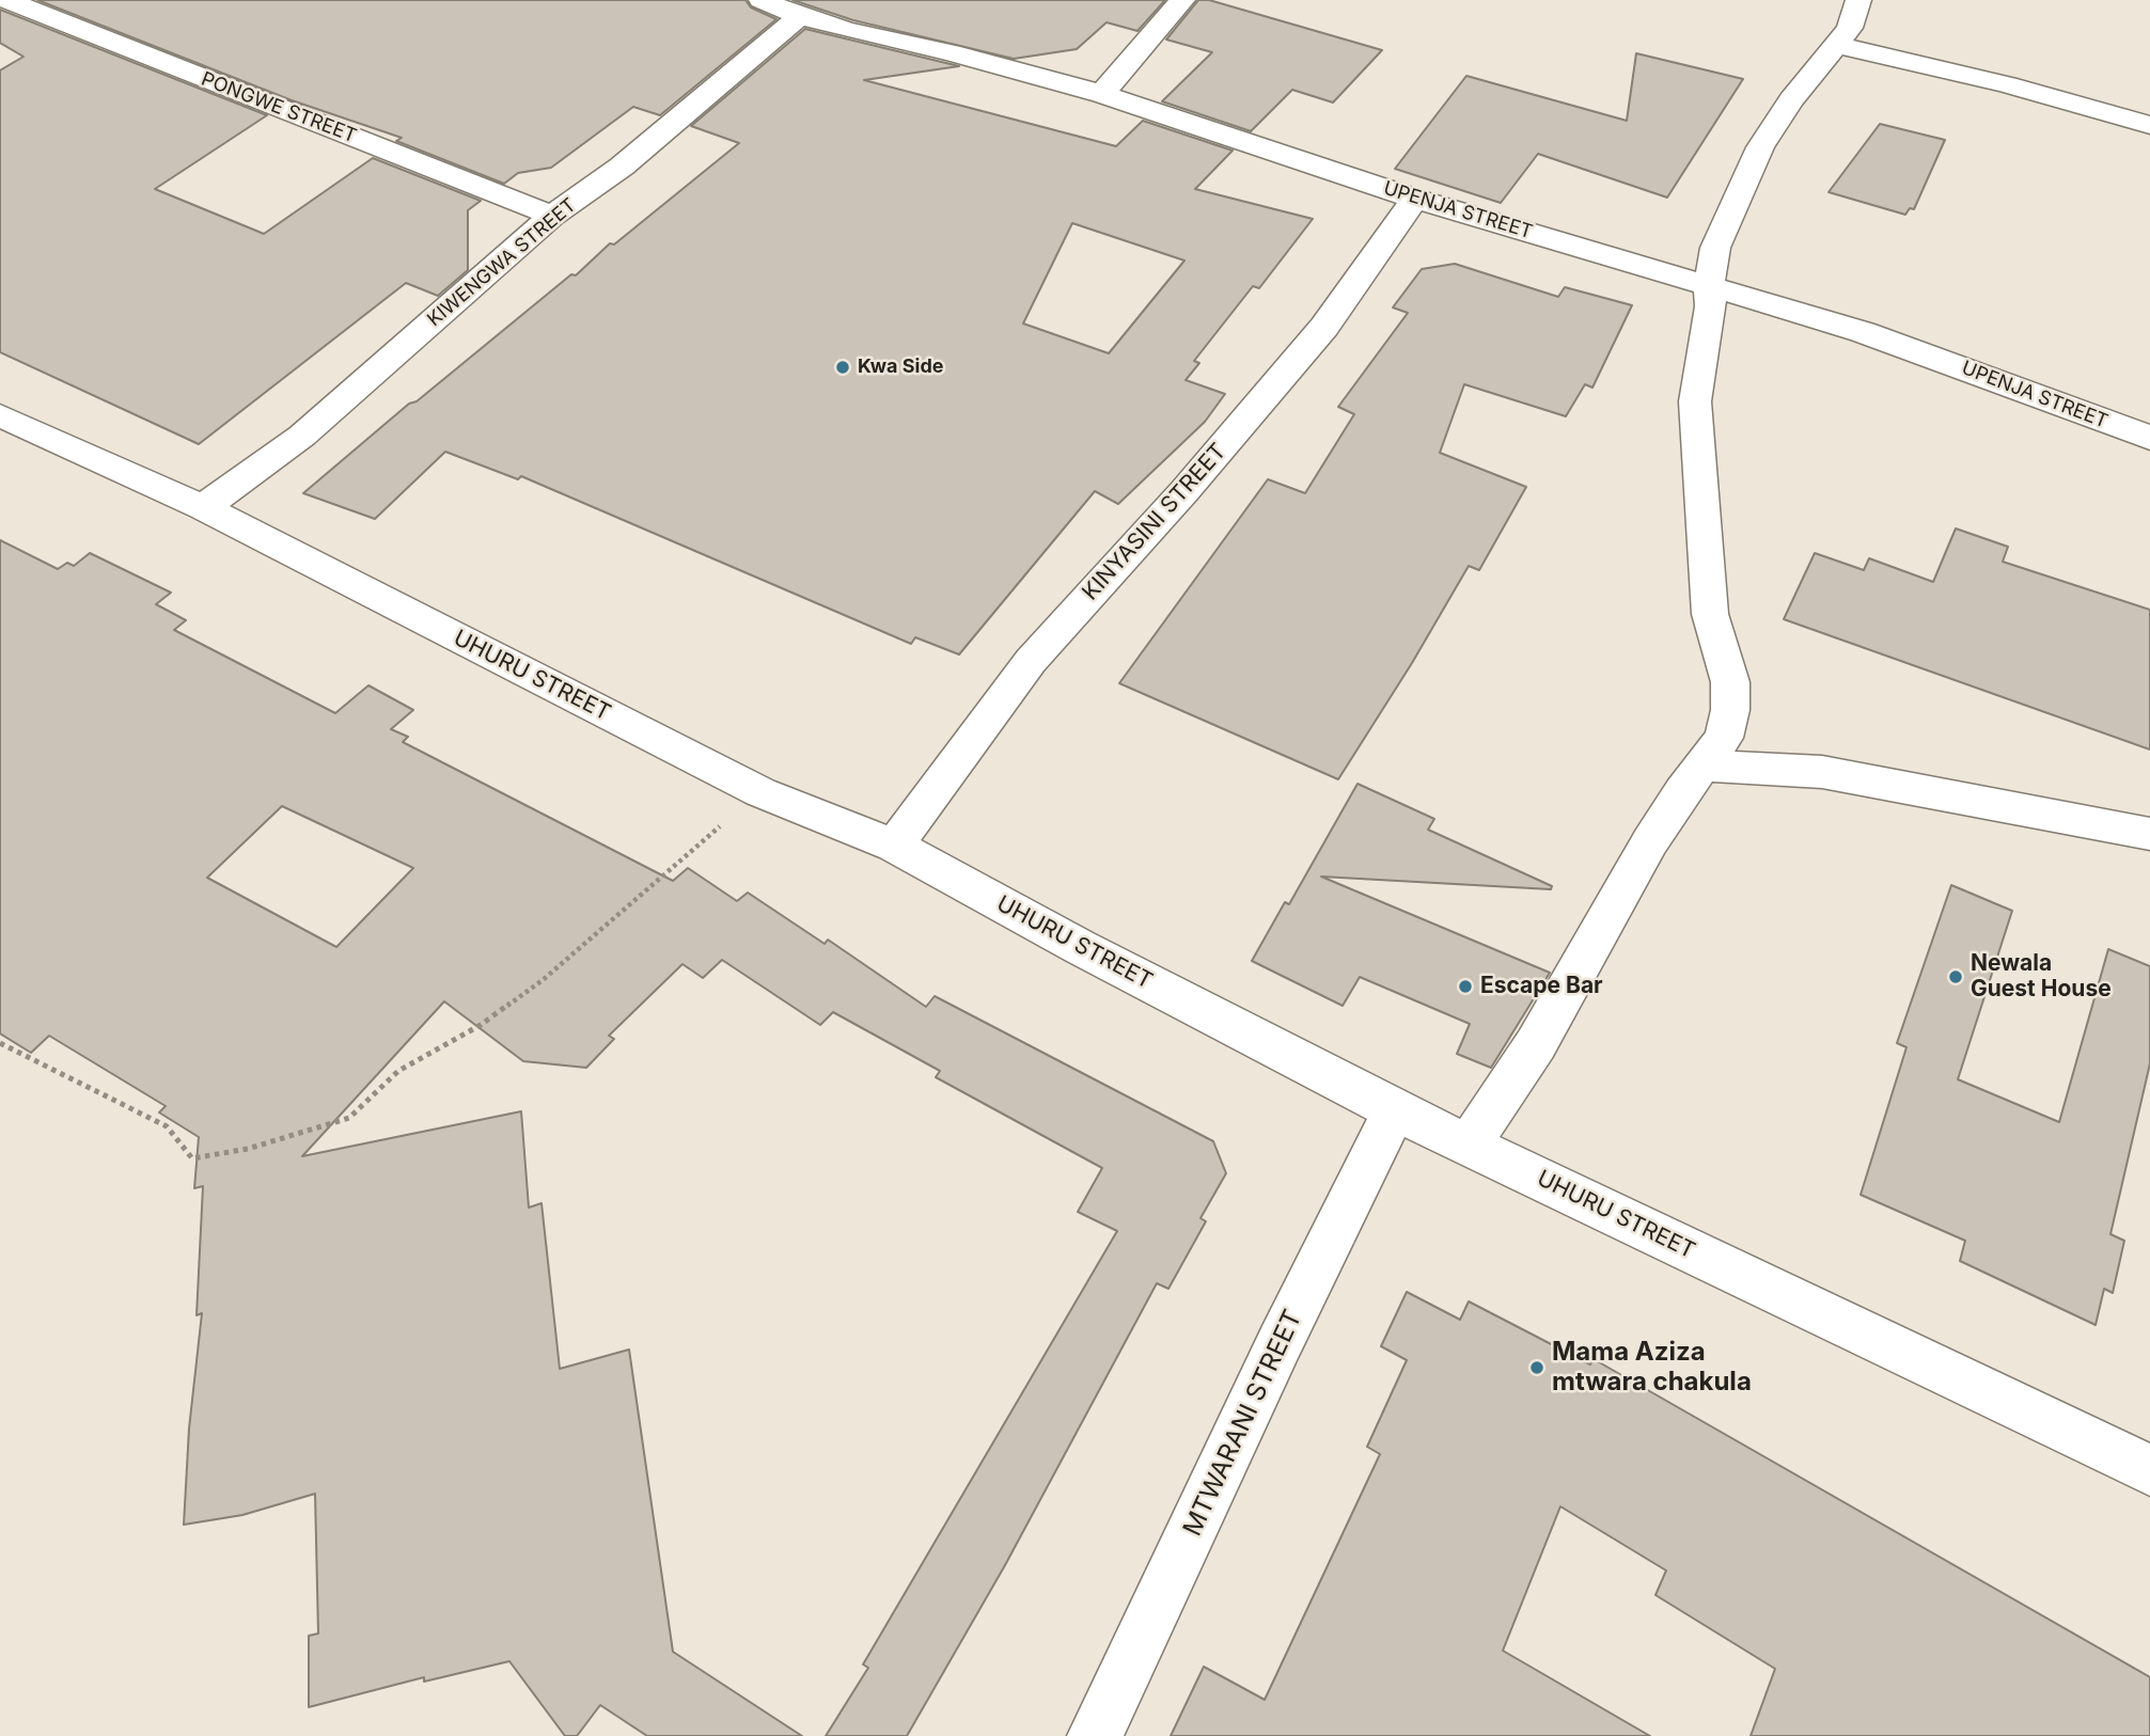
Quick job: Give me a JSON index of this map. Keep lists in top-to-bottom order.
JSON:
{
  "streets": {
    "street": [
      "PONGWE STREET",
      "UPENJA STREET",
      "KIWENGWA STREET",
      "KINYASINI STREET",
      "UHURU STREET",
      "MTWARANI STREET"
    ]
  },
  "crossings": [
    ["PONGWE STREET", "KIWENGWA STREET"],
    ["UPENJA STREET", "KIWENGWA STREET"],
    ["UPENJA STREET", "KINYASINI STREET"],
    ["KIWENGWA STREET", "UHURU STREET"],
    ["KINYASINI STREET", "UHURU STREET"],
    ["UHURU STREET", "MTWARANI STREET"]
  ],
  "places": [
    "Kwa Side",
    "Newala Guest House",
    "Escape Bar",
    "Mama Aziza mtwara chakula"
  ]
}
